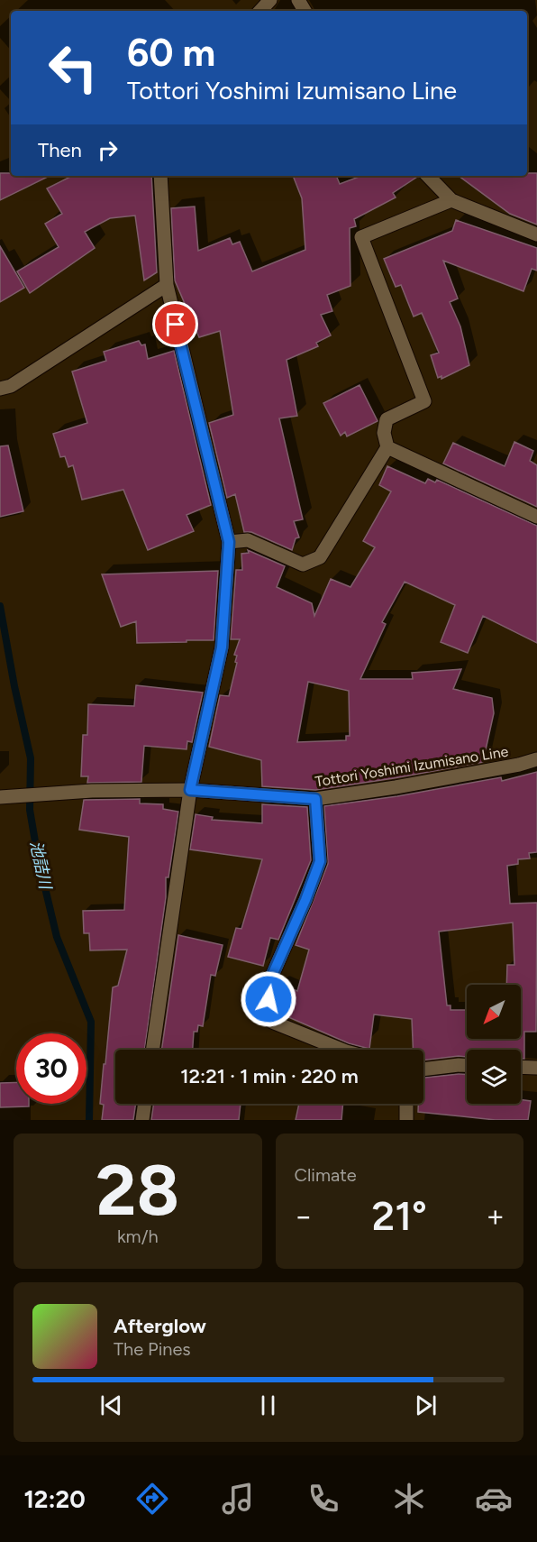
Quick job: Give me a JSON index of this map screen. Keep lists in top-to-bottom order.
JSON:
{
  "streets": {
    "street": ["Tottori Yoshimi Izumisano Line"]
  },
  "water": ["池詰川"],
  "north": "bottom left",
  "page": {
    "turn": ["60 m", "Tottori Yoshimi Izumisano Line"],
    "then": "Then",
    "limit": "30",
    "trip": "12:21 · 1 min · 220 m",
    "tile": [
      ["28", "km/h"],
      "Climate"
    ],
    "heat": ["−", "21°", "+"],
    "song": ["Afterglow", "The Pines"],
    "tabs": "12:20"
  }
}
